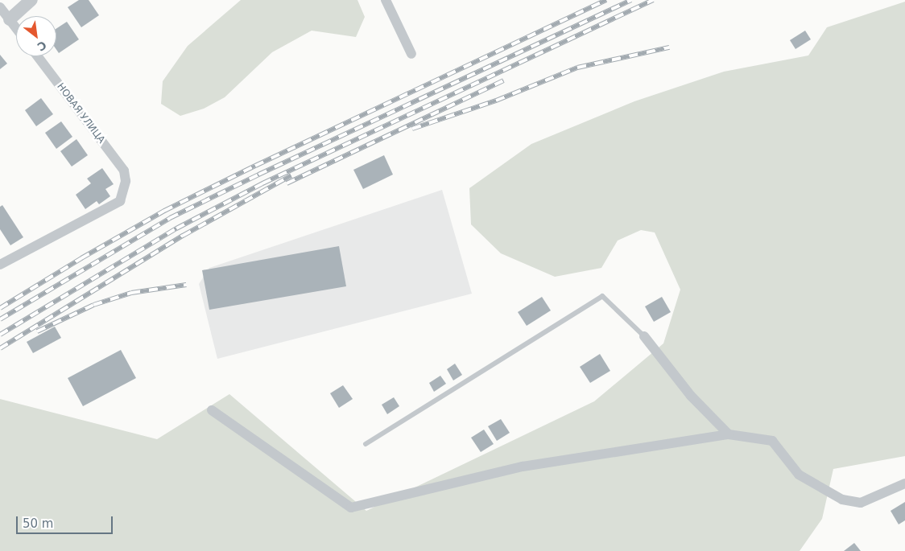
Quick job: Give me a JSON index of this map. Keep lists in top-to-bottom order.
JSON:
{
  "streets": {
    "street": ["НОВАЯ УЛИЦА"]
  },
  "scale_bar": "50 m",
  "north": "bottom right"
}
